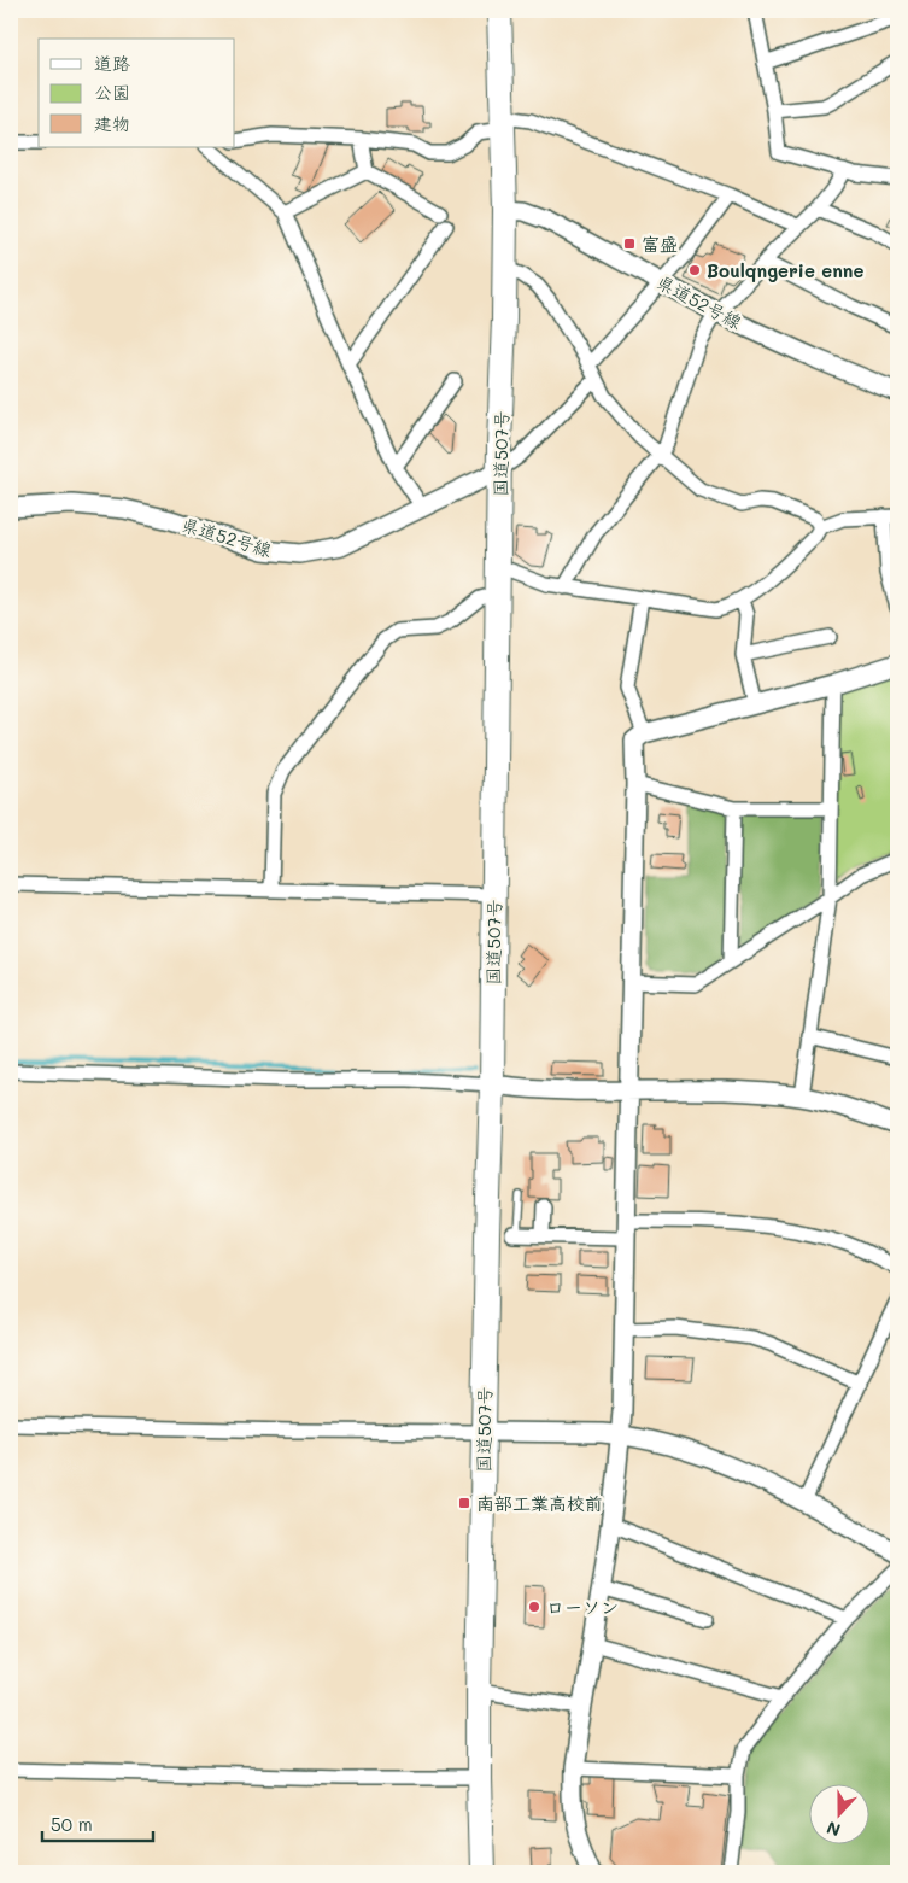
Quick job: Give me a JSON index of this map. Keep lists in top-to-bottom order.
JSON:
{
  "streets": {
    "highway": ["国道507号"],
    "street": ["県道52号線"]
  },
  "crossings": [
    ["県道52号線", "国道507号"]
  ],
  "places": {
    "transit": ["富盛", "南部工業高校前"],
    "other": ["Boulqngerie enne", "ローソン"]
  },
  "legend": ["道路", "公園", "建物"],
  "scale_bar": "50 m",
  "north": "bottom"
}
